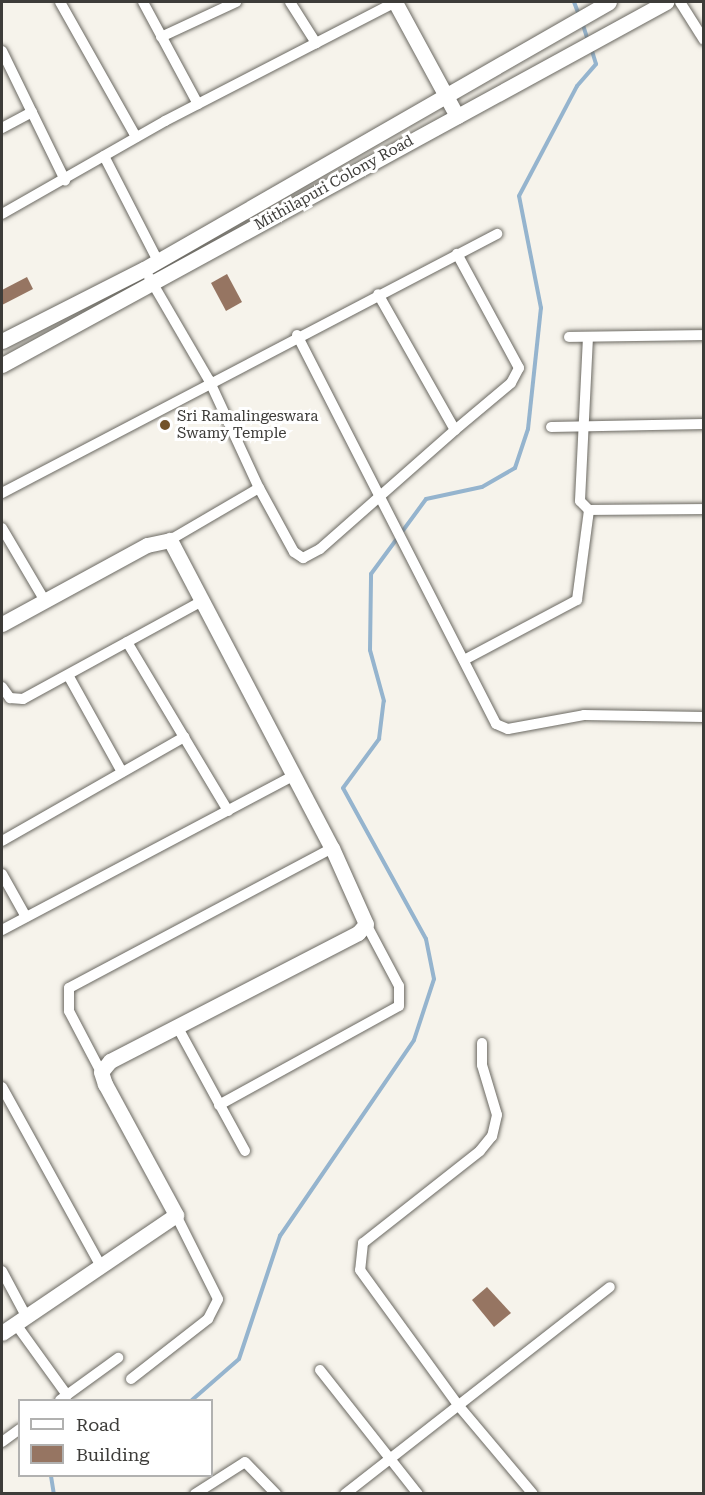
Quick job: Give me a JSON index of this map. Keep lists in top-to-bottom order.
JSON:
{
  "streets": {
    "street": ["Mithilapuri Colony Road"]
  },
  "places": ["Sri Ramalingeswara Swamy Temple"],
  "legend": ["Road", "Building"]
}
